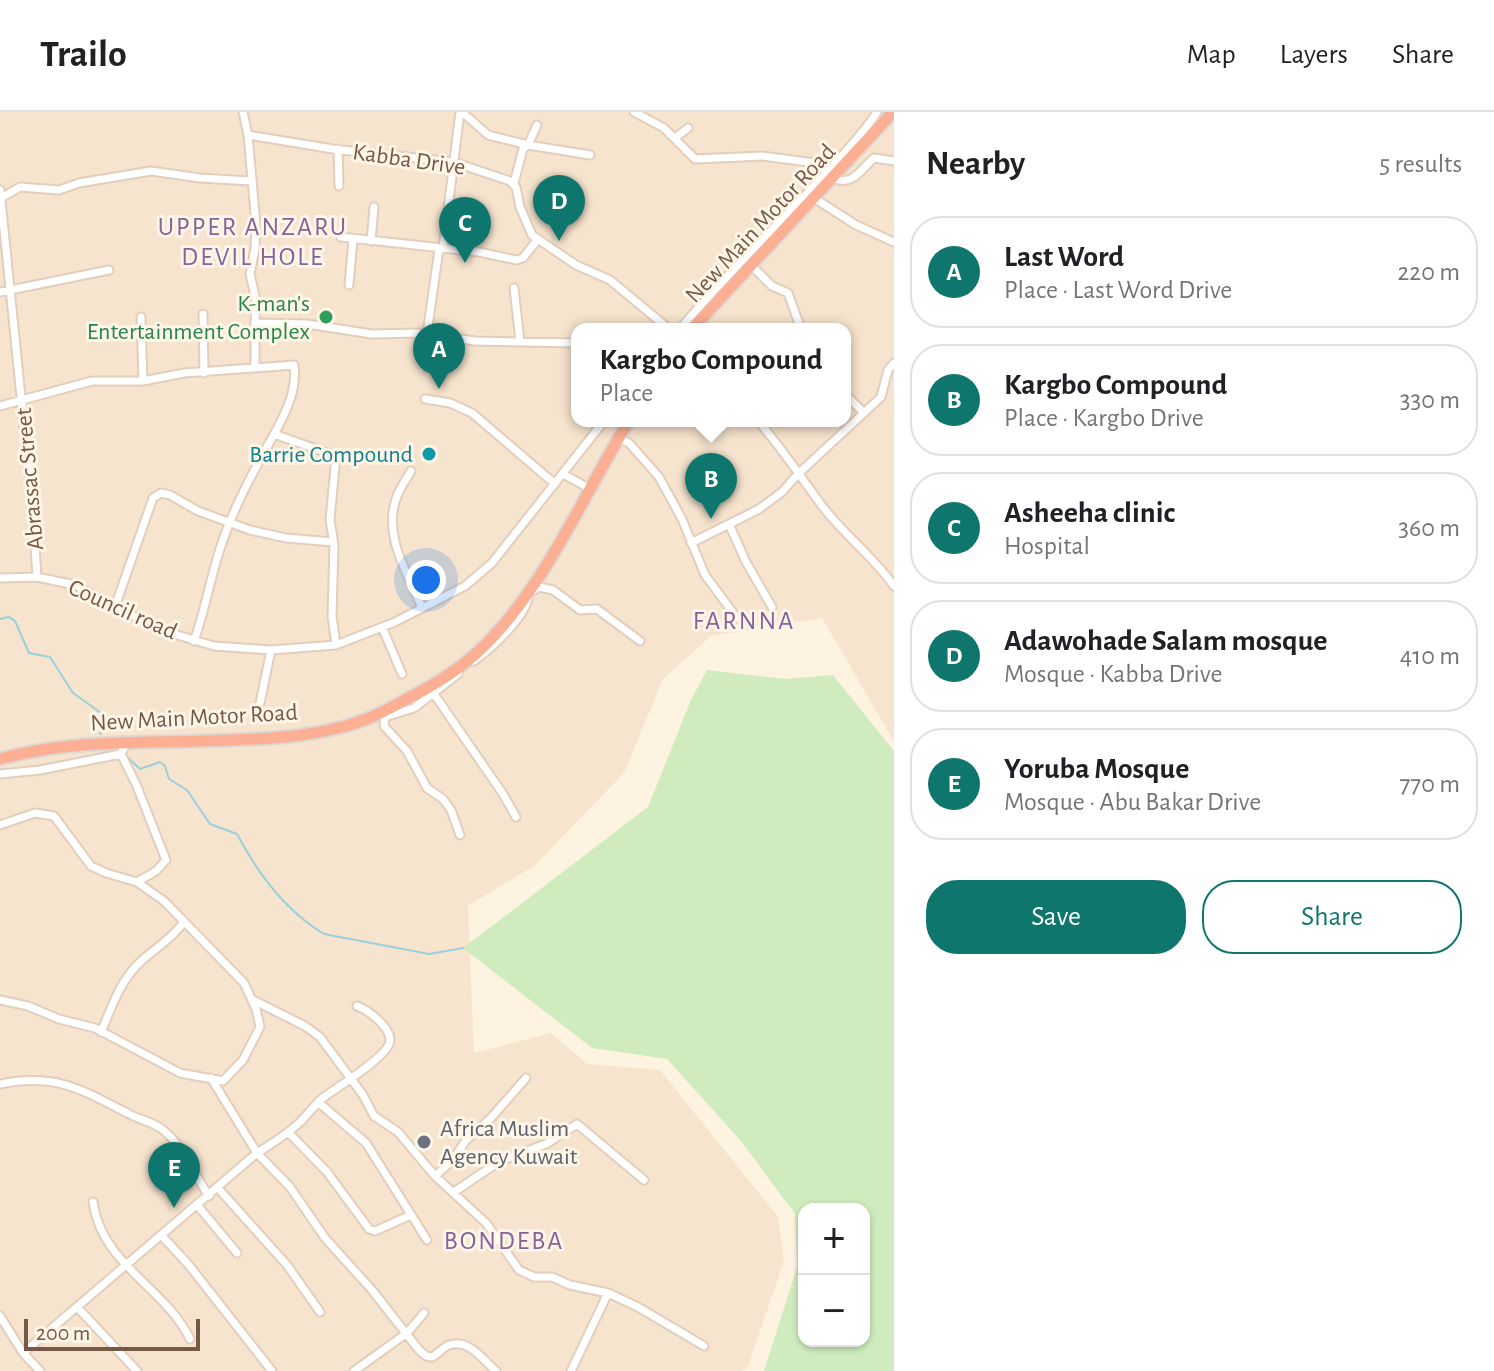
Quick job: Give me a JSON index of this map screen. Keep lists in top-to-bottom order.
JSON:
{
  "streets": {
    "highway": ["New Main Motor Road"],
    "street": ["Kabba Drive", "Abrassac Street", "Council road"]
  },
  "crossings": [
    ["Abrassac Street", "Council road"]
  ],
  "districts": ["UPPER ANZARU DEVIL HOLE", "FARNNA", "BONDEBA"],
  "places": ["K-man's Entertainment Complex", "Barrie Compound", "Africa Muslim Agency Kuwait"],
  "scale_bar": "200 m",
  "page": {
    "header": "Trailo",
    "nav": ["Map", "Layers", "Share"],
    "heading": ["Nearby", "5 results"],
    "pins": [
      "D",
      "C",
      "A",
      "B",
      "E"
    ],
    "list": [
      {
        "mark": "A",
        "name": "Last Word",
        "note": "Place · Last Word Drive",
        "value": "220 m"
      },
      {
        "mark": "B",
        "name": "Kargbo Compound",
        "note": "Place · Kargbo Drive",
        "value": "330 m"
      },
      {
        "mark": "C",
        "name": "Asheeha clinic",
        "note": "Hospital",
        "value": "360 m"
      },
      {
        "mark": "D",
        "name": "Adawohade Salam mosque",
        "note": "Mosque · Kabba Drive",
        "value": "410 m"
      },
      {
        "mark": "E",
        "name": "Yoruba Mosque",
        "note": "Mosque · Abu Bakar Drive",
        "value": "770 m"
      }
    ],
    "popup": ["Kargbo Compound", "Place"],
    "buttons": ["Save", "Share"],
    "map_buttons": ["+", "−"],
    "scale": "200 m"
  }
}
